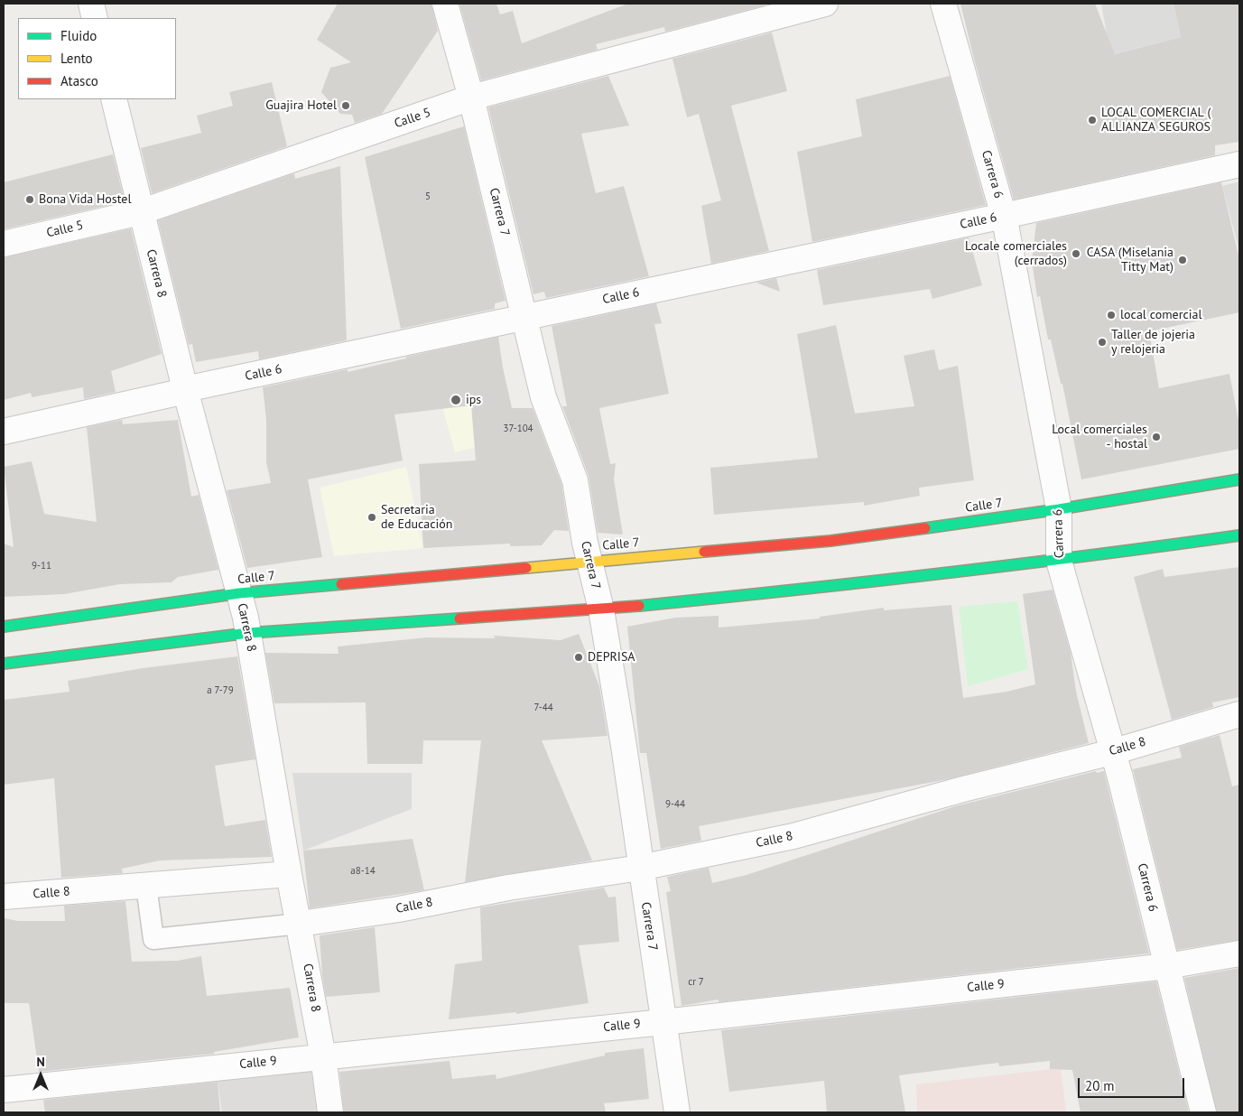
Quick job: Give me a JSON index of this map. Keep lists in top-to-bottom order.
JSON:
{
  "streets": {
    "street": [
      "Calle 5",
      "Carrera 6",
      "Carrera 7",
      "Calle 6",
      "Carrera 8",
      "Calle 7",
      "Calle 8",
      "Calle 9"
    ]
  },
  "crossings": [
    ["Calle 5", "Carrera 7"],
    ["Calle 5", "Carrera 8"],
    ["Carrera 6", "Calle 6"],
    ["Carrera 6", "Calle 7"],
    ["Carrera 6", "Calle 8"],
    ["Carrera 6", "Calle 9"],
    ["Carrera 7", "Calle 6"],
    ["Carrera 7", "Calle 7"],
    ["Carrera 7", "Calle 8"],
    ["Carrera 7", "Calle 9"],
    ["Calle 6", "Carrera 8"],
    ["Carrera 8", "Calle 7"],
    ["Carrera 8", "Calle 8"],
    ["Carrera 8", "Calle 9"]
  ],
  "places": [
    "Guajira Hotel",
    "LOCAL COMERCIAL ( ALLIANZA SEGUROS",
    "Bona Vida Hostel",
    "Locale comerciales (cerrados)",
    "CASA (Miselania Titty Mat)",
    "local comercial",
    "Taller de jojeria y relojeria",
    "ips",
    "Local comerciales - hostal",
    "Secretaria de Educación",
    "DEPRISA"
  ],
  "house_numbers": [
    "5",
    "37-104",
    "9-11",
    "a 7-79",
    "7-44",
    "9-44",
    "a8-14",
    "cr 7"
  ],
  "legend": ["Fluido", "Lento", "Atasco"],
  "scale_bar": "20 m",
  "north": "top"
}
